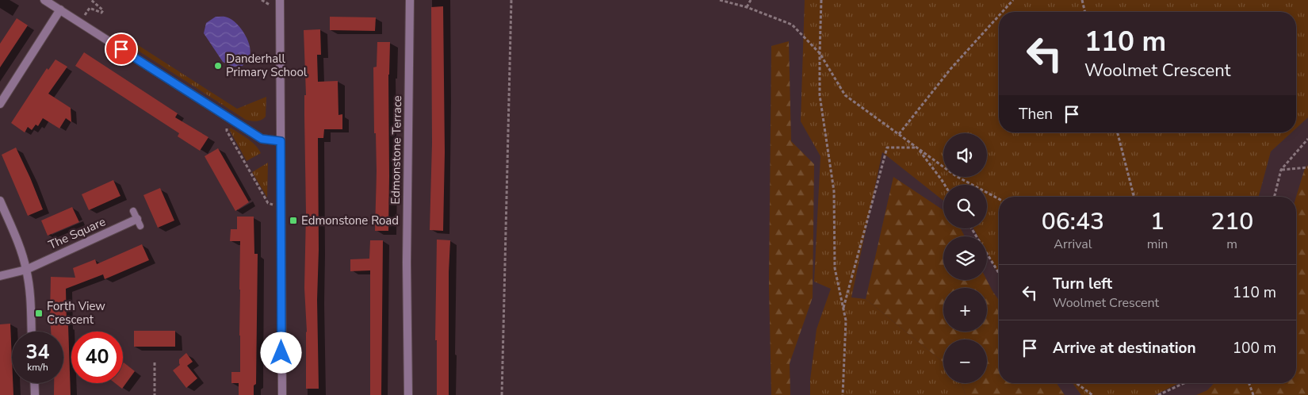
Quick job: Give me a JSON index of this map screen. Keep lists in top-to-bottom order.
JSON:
{
  "streets": {
    "street": ["Edmonstone Terrace", "The Square"]
  },
  "places": {
    "other": ["Danderhall Primary School"],
    "transit": ["Edmonstone Road", "Forth View Crescent"]
  },
  "page": {
    "turn": ["110 m", "Woolmet Crescent"],
    "then": "Then",
    "map_buttons": ["+", "−"],
    "eta": [
      "06:43",
      "Arrival",
      "1",
      "min",
      "210",
      "m"
    ],
    "list": [
      {
        "name": "Turn left",
        "note": "Woolmet Crescent",
        "value": "110 m"
      },
      {
        "name": "Arrive at destination",
        "value": "100 m"
      }
    ],
    "speed": "34 km/h",
    "limit": "40"
  }
}
